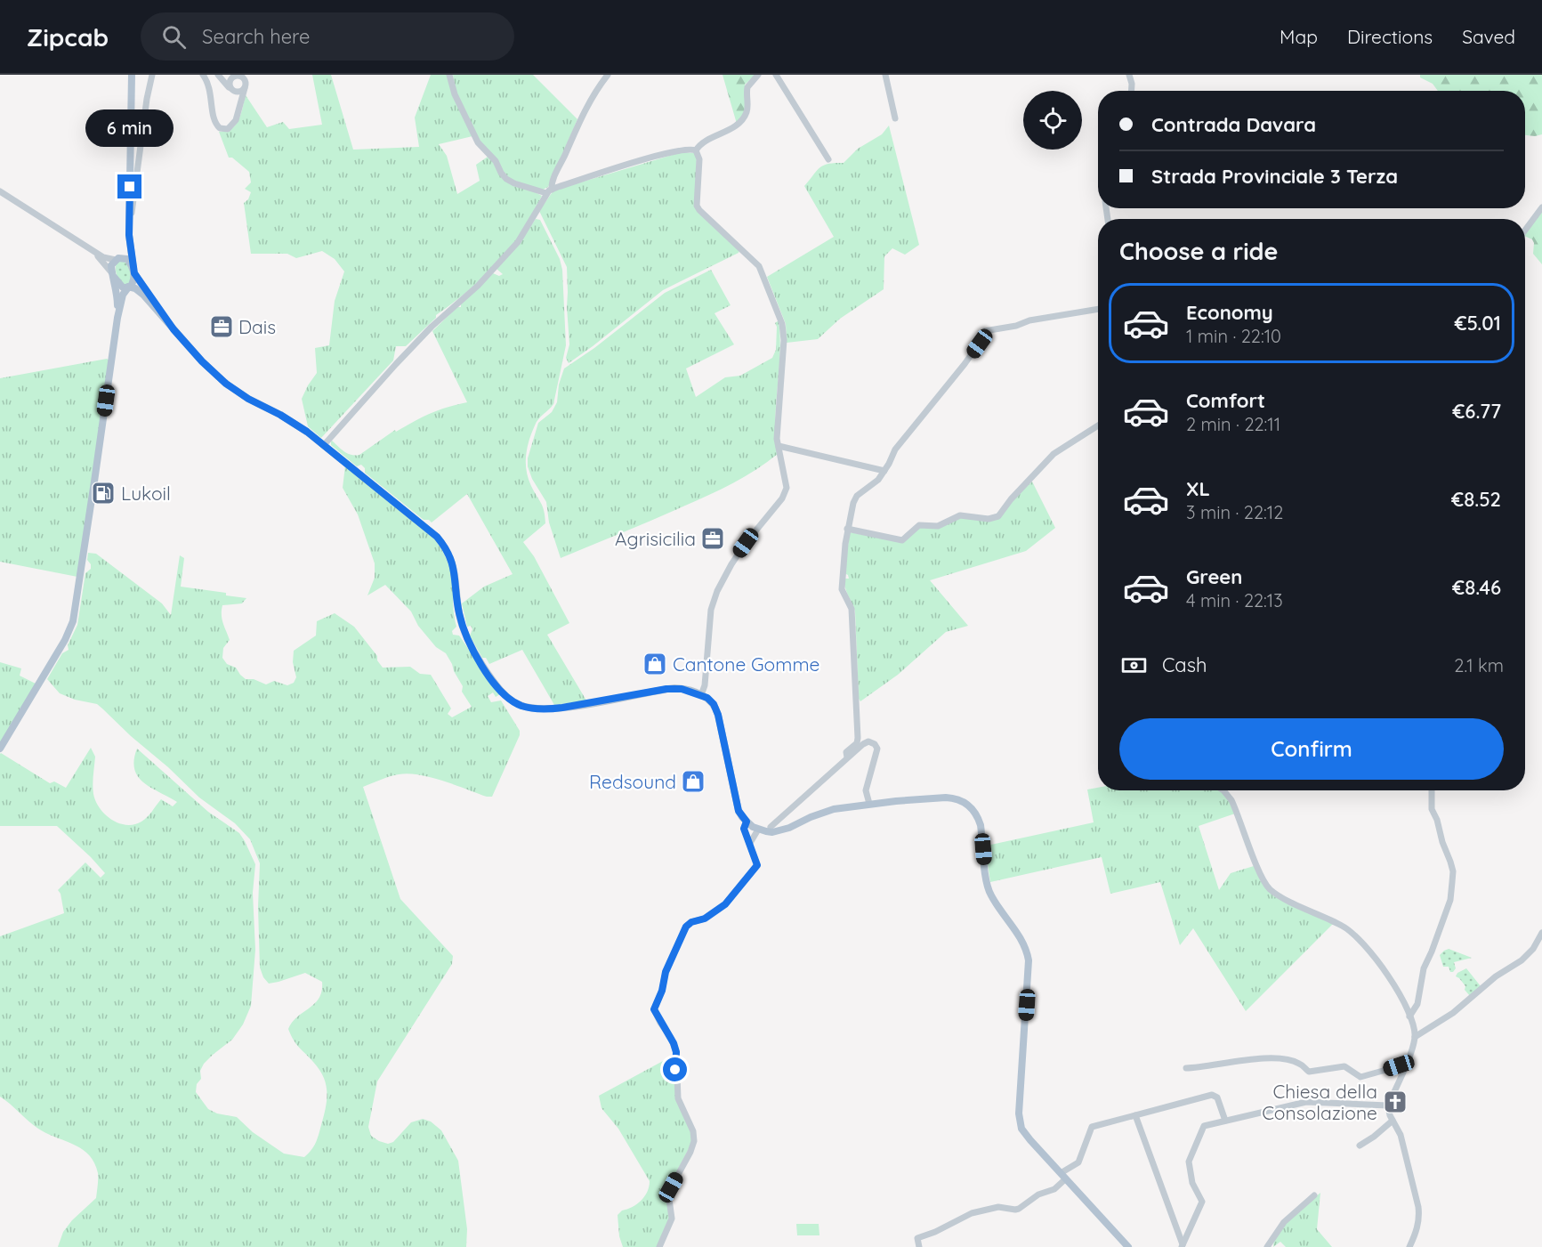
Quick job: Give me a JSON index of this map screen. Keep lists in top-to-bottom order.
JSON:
{
  "places": {
    "office": ["Dais", "Agrisicilia"],
    "fuel station": ["Lukoil"],
    "shop": ["Cantone Gomme", "Redsound"],
    "church": ["Chiesa della Consolazione"]
  },
  "page": {
    "header": "Zipcab",
    "search": "Search here",
    "nav": ["Map", "Directions", "Saved"],
    "banner": ["Contrada Davara", "Strada Provinciale 3 Terza"],
    "bubble": "6 min",
    "heading": "Choose a ride",
    "list": [
      {
        "name": "Economy",
        "note": "1 min · 22:10",
        "value": "€5.01"
      },
      {
        "name": "Comfort",
        "note": "2 min · 22:11",
        "value": "€6.77"
      },
      {
        "name": "XL",
        "note": "3 min · 22:12",
        "value": "€8.52"
      },
      {
        "name": "Green",
        "note": "4 min · 22:13",
        "value": "€8.46"
      }
    ],
    "pay": ["Cash", "2.1 km"],
    "buttons": "Confirm"
  }
}
